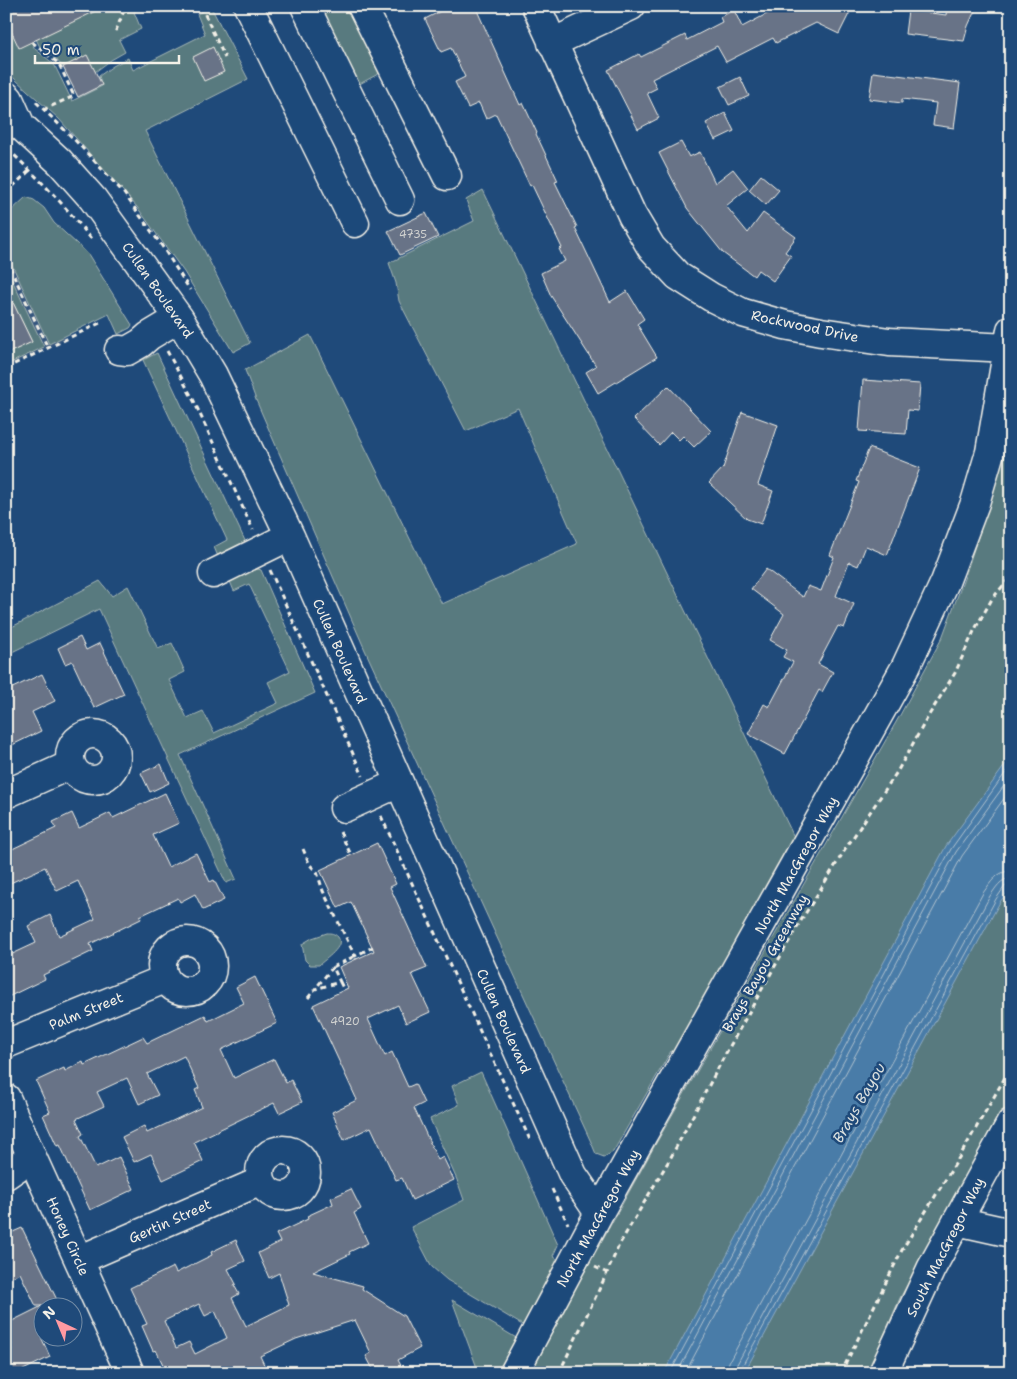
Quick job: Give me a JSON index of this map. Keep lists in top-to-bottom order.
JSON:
{
  "streets": {
    "street": [
      "Cullen Boulevard",
      "Rockwood Drive",
      "North MacGregor Way",
      "Palm Street",
      "Gertin Street",
      "Honey Circle",
      "South MacGregor Way"
    ],
    "path": ["Brays Bayou Greenway"]
  },
  "crossings": [
    ["Cullen Boulevard", "North MacGregor Way"],
    ["Rockwood Drive", "North MacGregor Way"],
    ["Gertin Street", "Honey Circle"]
  ],
  "water": ["Brays Bayou"],
  "house_numbers": ["4735", "4920"],
  "scale_bar": "50 m",
  "north": "top left"
}
